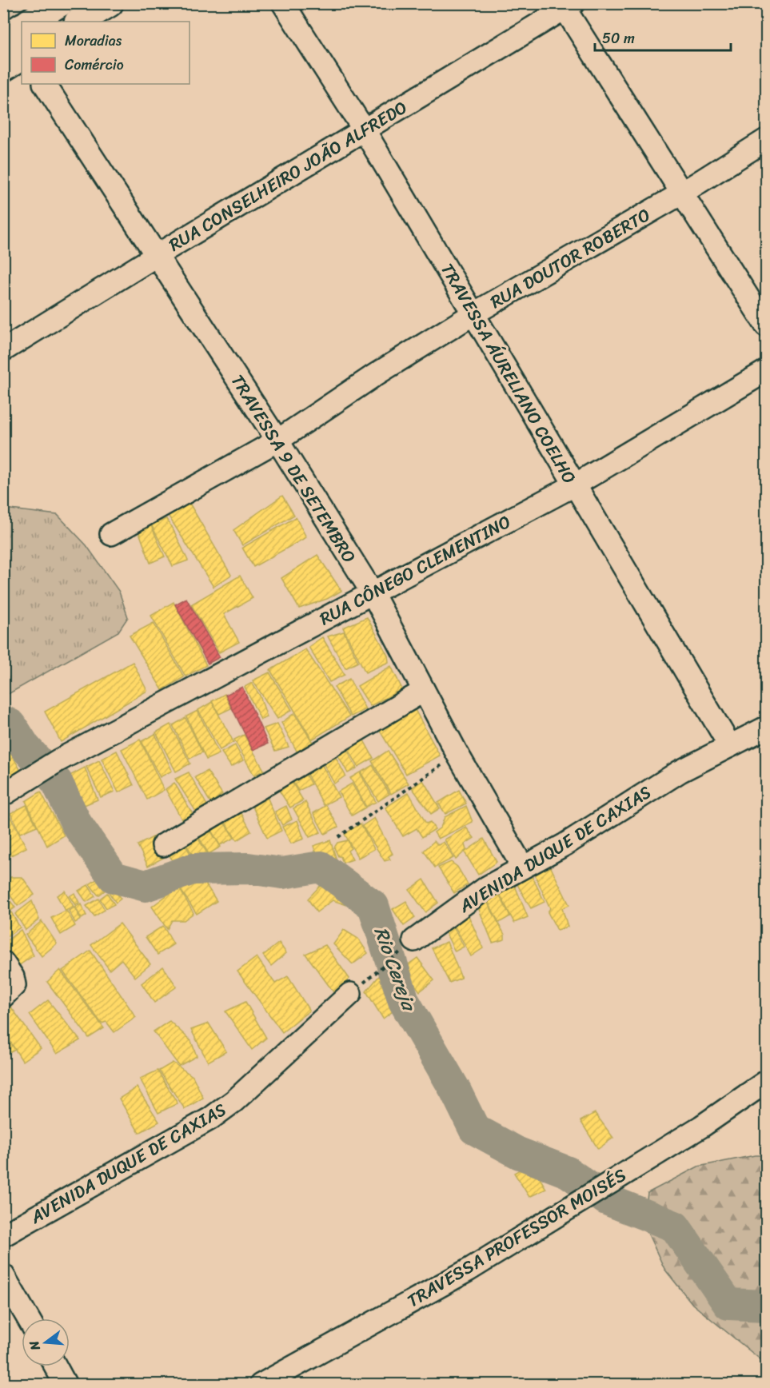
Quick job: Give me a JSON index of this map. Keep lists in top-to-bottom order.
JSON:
{
  "streets": {
    "street": [
      "RUA CONSELHEIRO JOÃO ALFREDO",
      "RUA DOUTOR ROBERTO",
      "TRAVESSA ÁURELIANO COELHO",
      "TRAVESSA 9 DE SETEMBRO",
      "RUA CÔNEGO CLEMENTINO",
      "AVENIDA DUQUE DE CAXIAS",
      "TRAVESSA PROFESSOR MOISÉS"
    ]
  },
  "crossings": [
    ["RUA CONSELHEIRO JOÃO ALFREDO", "TRAVESSA ÁURELIANO COELHO"],
    ["RUA CONSELHEIRO JOÃO ALFREDO", "TRAVESSA 9 DE SETEMBRO"],
    ["RUA DOUTOR ROBERTO", "TRAVESSA ÁURELIANO COELHO"],
    ["RUA DOUTOR ROBERTO", "TRAVESSA 9 DE SETEMBRO"],
    ["TRAVESSA ÁURELIANO COELHO", "RUA CÔNEGO CLEMENTINO"],
    ["TRAVESSA ÁURELIANO COELHO", "AVENIDA DUQUE DE CAXIAS"],
    ["TRAVESSA 9 DE SETEMBRO", "RUA CÔNEGO CLEMENTINO"],
    ["TRAVESSA 9 DE SETEMBRO", "AVENIDA DUQUE DE CAXIAS"]
  ],
  "water": ["Rio Cereja"],
  "legend": ["Moradias", "Comércio"],
  "scale_bar": "50 m",
  "north": "left"
}
